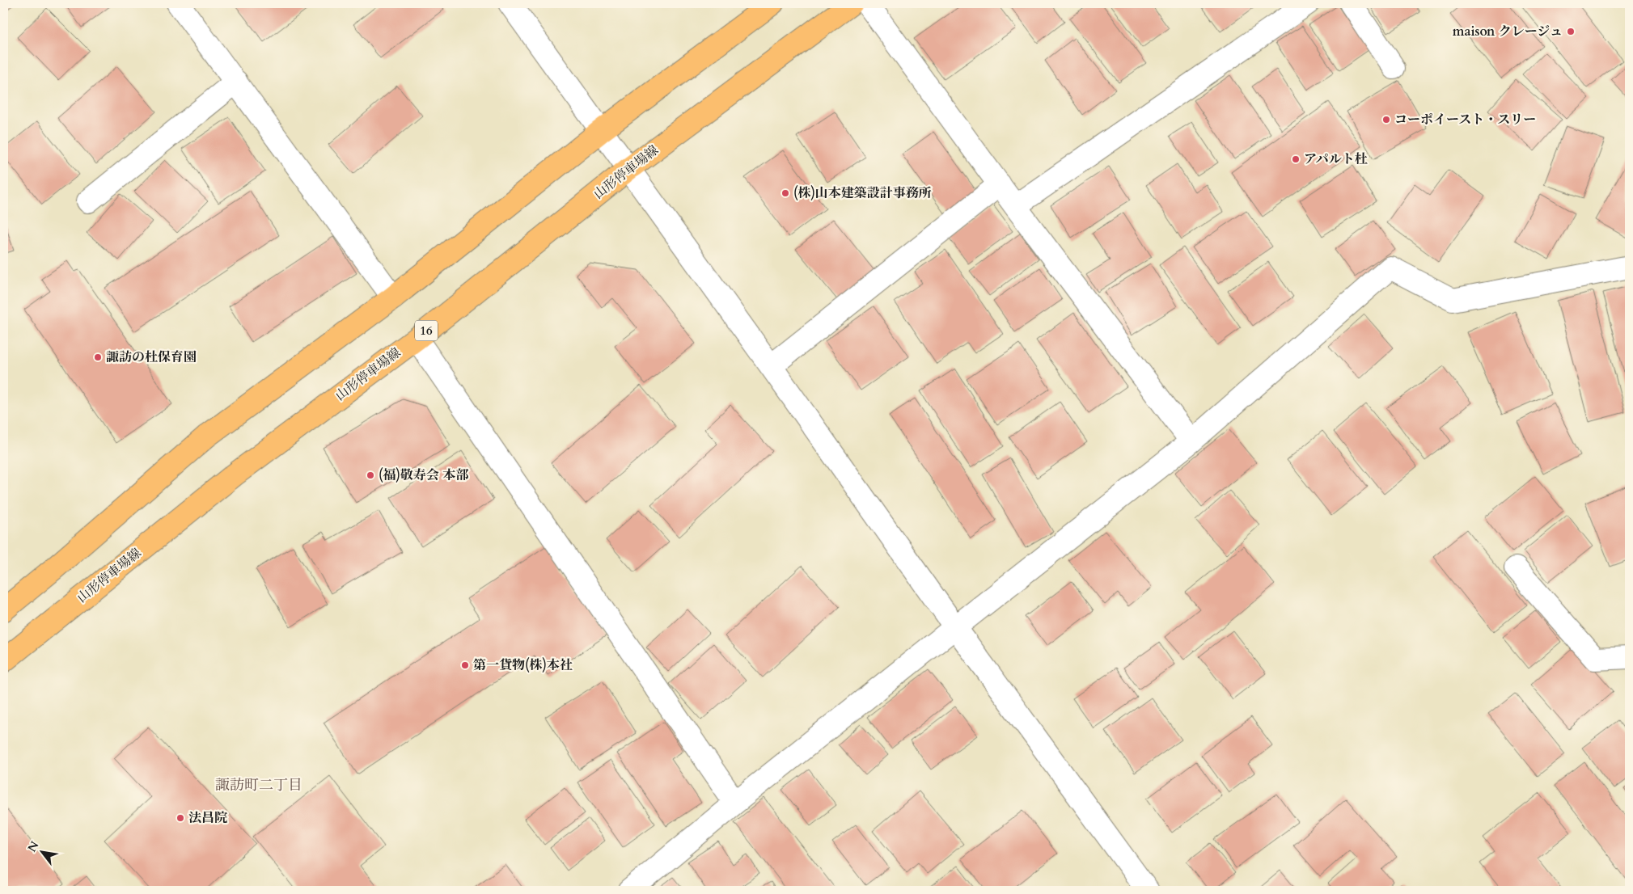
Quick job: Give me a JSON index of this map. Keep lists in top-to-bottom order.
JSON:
{
  "streets": {
    "main road": ["山形停車場線", "16"]
  },
  "districts": ["諏訪町二丁目"],
  "places": [
    "maison クレージュ",
    "コーポイースト・スリー",
    "アパルト杜",
    "(株)山本建築設計事務所",
    "諏訪の杜保育園",
    "(福)敬寿会 本部",
    "第一貨物(株)本社",
    "法昌院"
  ],
  "north": "top left"
}
